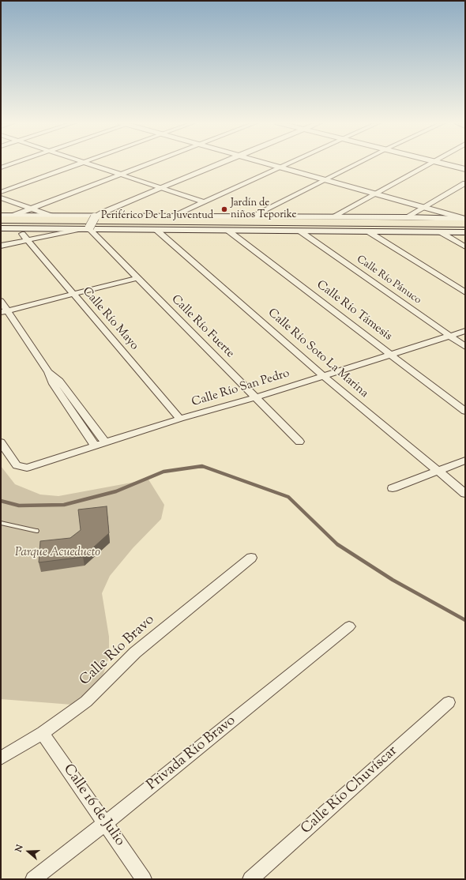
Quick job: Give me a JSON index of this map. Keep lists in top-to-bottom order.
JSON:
{
  "streets": {
    "highway": ["Periférico De La Juventud"],
    "street": [
      "Calle Río Pánuco",
      "Calle Río Támesis",
      "Calle Río Mayo",
      "Calle Río Fuerte",
      "Calle Río Soto La Marina",
      "Calle Río San Pedro",
      "Calle Río Bravo",
      "Privada Río Bravo",
      "Calle Río Chuvíscar",
      "Calle 16 de Julio"
    ]
  },
  "crossings": [
    ["Periférico De La Juventud", "Calle Río Pánuco"],
    ["Periférico De La Juventud", "Calle Río Támesis"],
    ["Periférico De La Juventud", "Calle Río Fuerte"],
    ["Periférico De La Juventud", "Calle Río Soto La Marina"],
    ["Calle Río Pánuco", "Calle Río San Pedro"],
    ["Calle Río Támesis", "Calle Río San Pedro"],
    ["Calle Río Mayo", "Calle Río San Pedro"],
    ["Calle Río Fuerte", "Calle Río San Pedro"],
    ["Calle Río Soto La Marina", "Calle Río San Pedro"],
    ["Calle Río Bravo", "Calle 16 de Julio"],
    ["Privada Río Bravo", "Calle 16 de Julio"]
  ],
  "parks": ["Parque Acueducto"],
  "places": ["Jardín de niños Teporike"],
  "north": "left"
}
